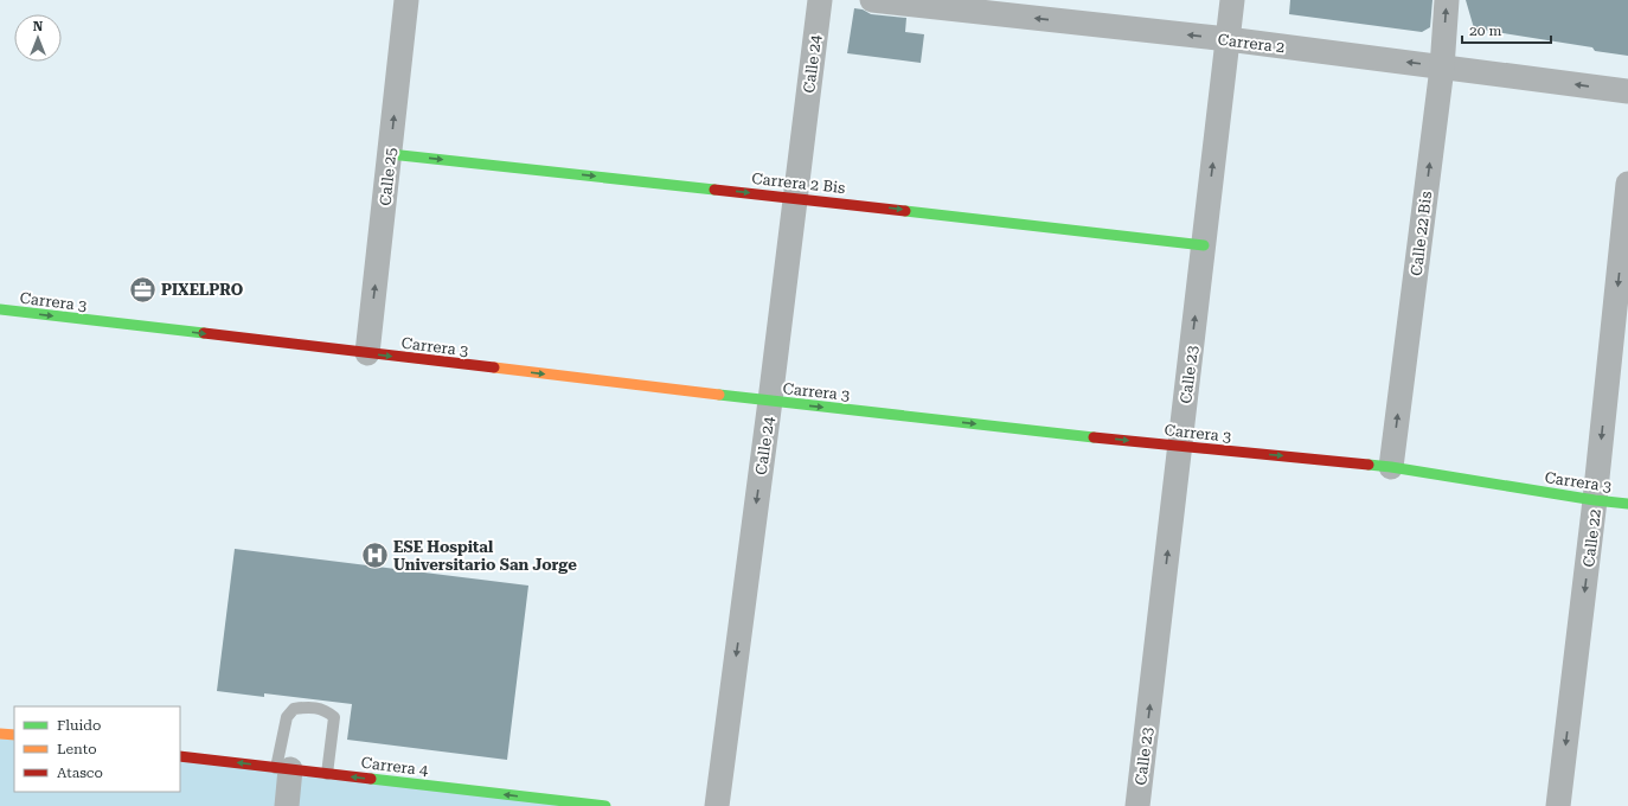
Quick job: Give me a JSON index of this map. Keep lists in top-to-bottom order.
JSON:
{
  "streets": {
    "street": [
      "Carrera 2",
      "Calle 24",
      "Calle 25",
      "Carrera 2 Bis",
      "Calle 22 Bis",
      "Carrera 3",
      "Calle 23",
      "Calle 22",
      "Carrera 4"
    ]
  },
  "crossings": [
    ["Carrera 2", "Calle 22 Bis"],
    ["Carrera 2", "Calle 23"],
    ["Calle 24", "Carrera 2 Bis"],
    ["Calle 24", "Carrera 3"],
    ["Calle 25", "Carrera 2 Bis"],
    ["Calle 25", "Carrera 3"],
    ["Carrera 2 Bis", "Calle 23"],
    ["Calle 22 Bis", "Carrera 3"],
    ["Carrera 3", "Calle 23"],
    ["Carrera 3", "Calle 22"]
  ],
  "one_way": [
    "Carrera 2",
    "Calle 24",
    "Calle 25",
    "Carrera 2 Bis",
    "Calle 22 Bis",
    "Carrera 3",
    "Calle 23",
    "Calle 22",
    "Carrera 4"
  ],
  "places": {
    "office": ["PIXELPRO"],
    "hospital": ["ESE Hospital Universitario San Jorge"]
  },
  "legend": ["Fluido", "Lento", "Atasco"],
  "scale_bar": "20 m",
  "north": "top"
}
